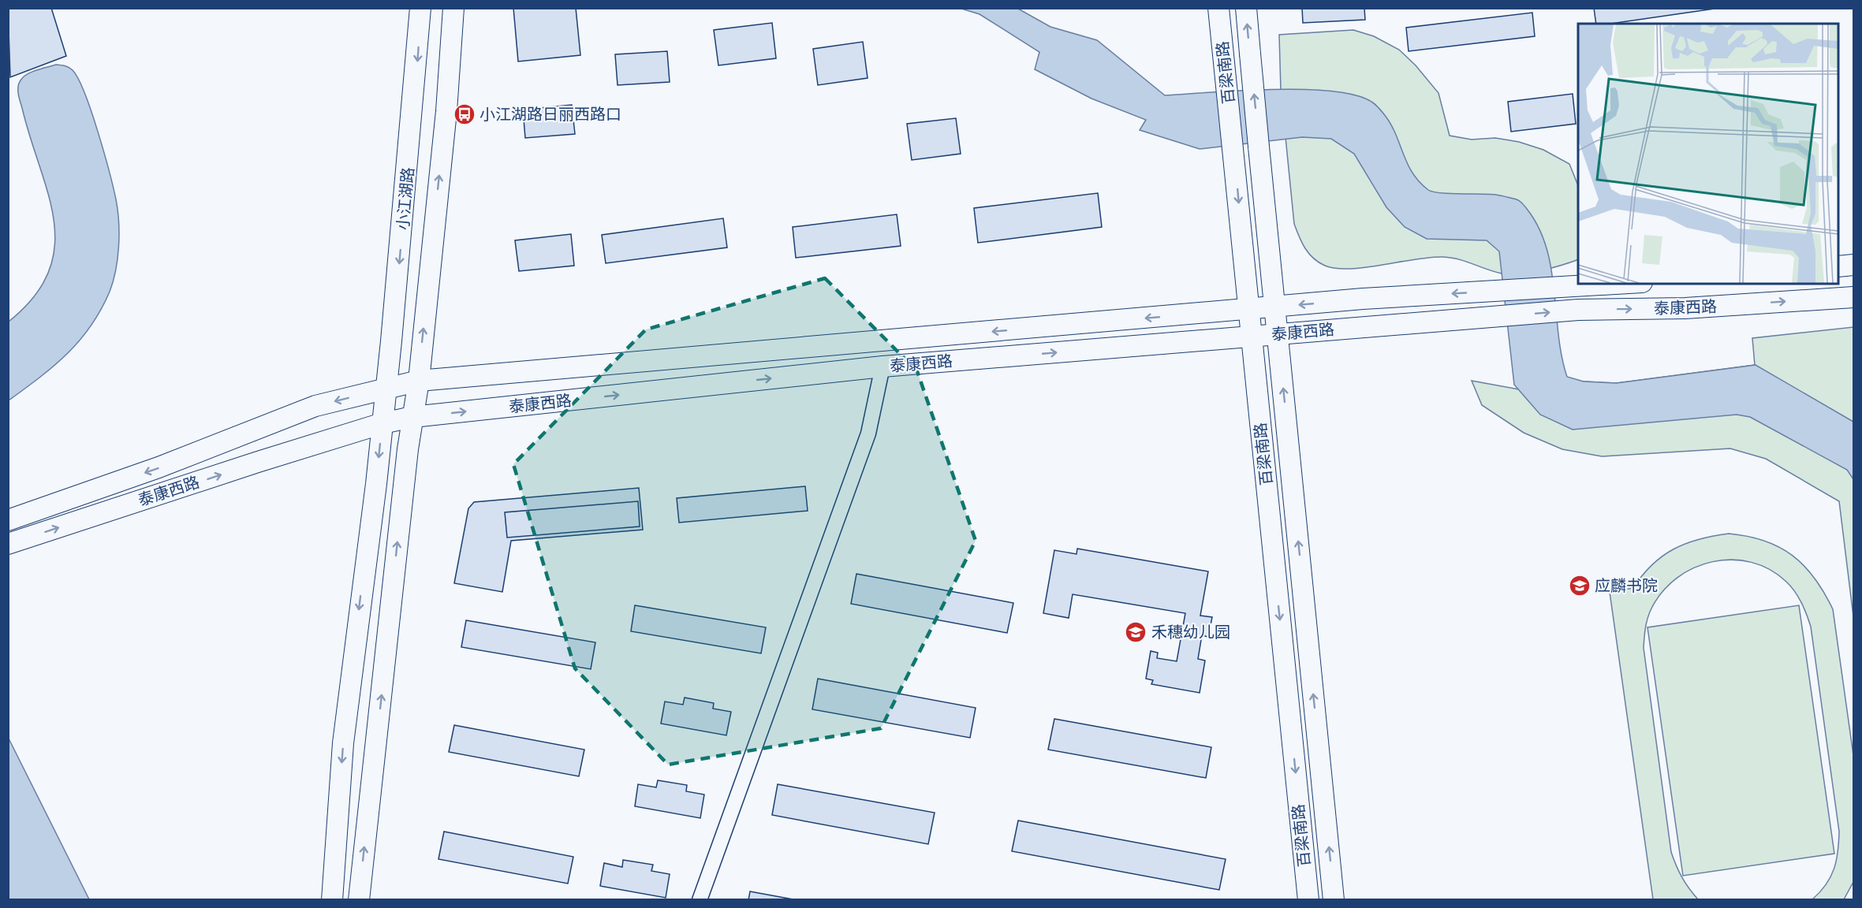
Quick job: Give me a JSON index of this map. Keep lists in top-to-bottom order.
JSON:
{
  "streets": {
    "main road": ["百梁南路", "小江湖路", "泰康西路"]
  },
  "crossings": [
    ["百梁南路", "泰康西路"],
    ["小江湖路", "泰康西路"]
  ],
  "places": {
    "bus stop": ["小江湖路日丽西路口"],
    "school or university": ["应麟书院", "禾穗幼儿园"]
  }
}
